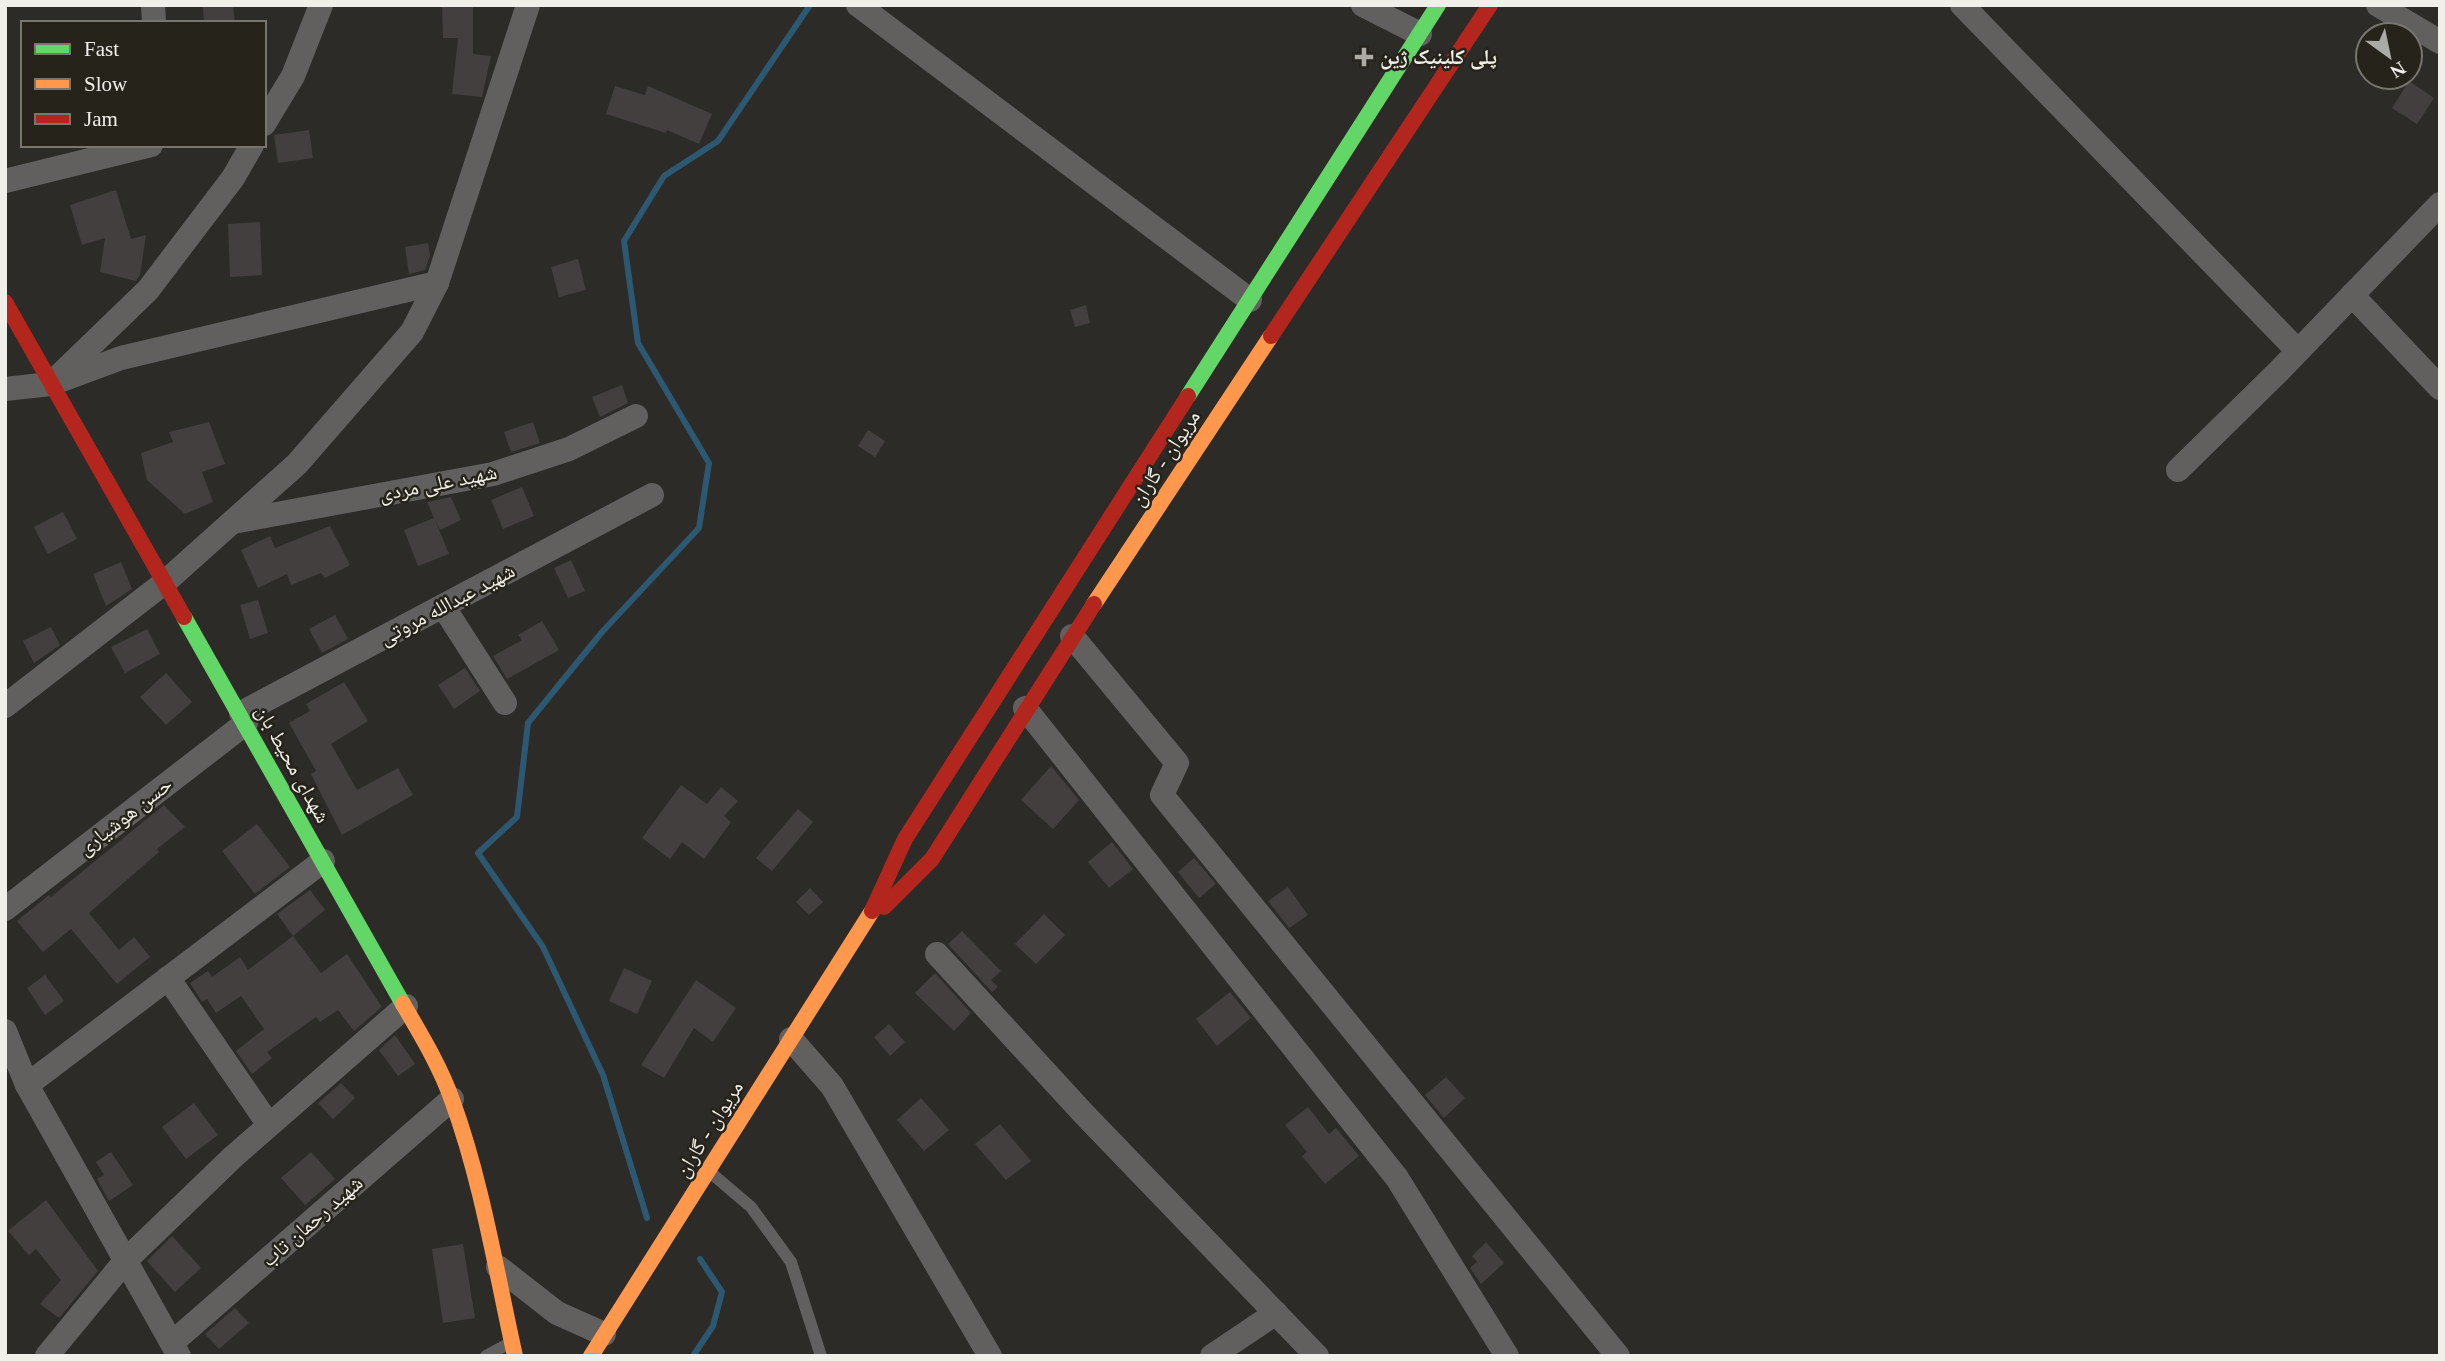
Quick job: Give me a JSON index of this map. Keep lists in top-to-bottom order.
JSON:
{
  "streets": {
    "main road": ["مریوان - گاران", "شهدای محیط بان"],
    "street": [
      "شهید علی مردی",
      "شهید عبدالله مروتی",
      "حسن هوشیاری",
      "شهید رحمان تاب"
    ]
  },
  "crossings": [
    ["شهید عبدالله مروتی", "شهدای محیط بان"],
    ["شهید عبدالله مروتی", "حسن هوشیاری"],
    ["شهدای محیط بان", "حسن هوشیاری"],
    ["شهدای محیط بان", "شهید رحمان تاب"]
  ],
  "places": {
    "health": ["پلی کلینیک ژین"]
  },
  "legend": ["Fast", "Slow", "Jam"],
  "north": "bottom right"
}
